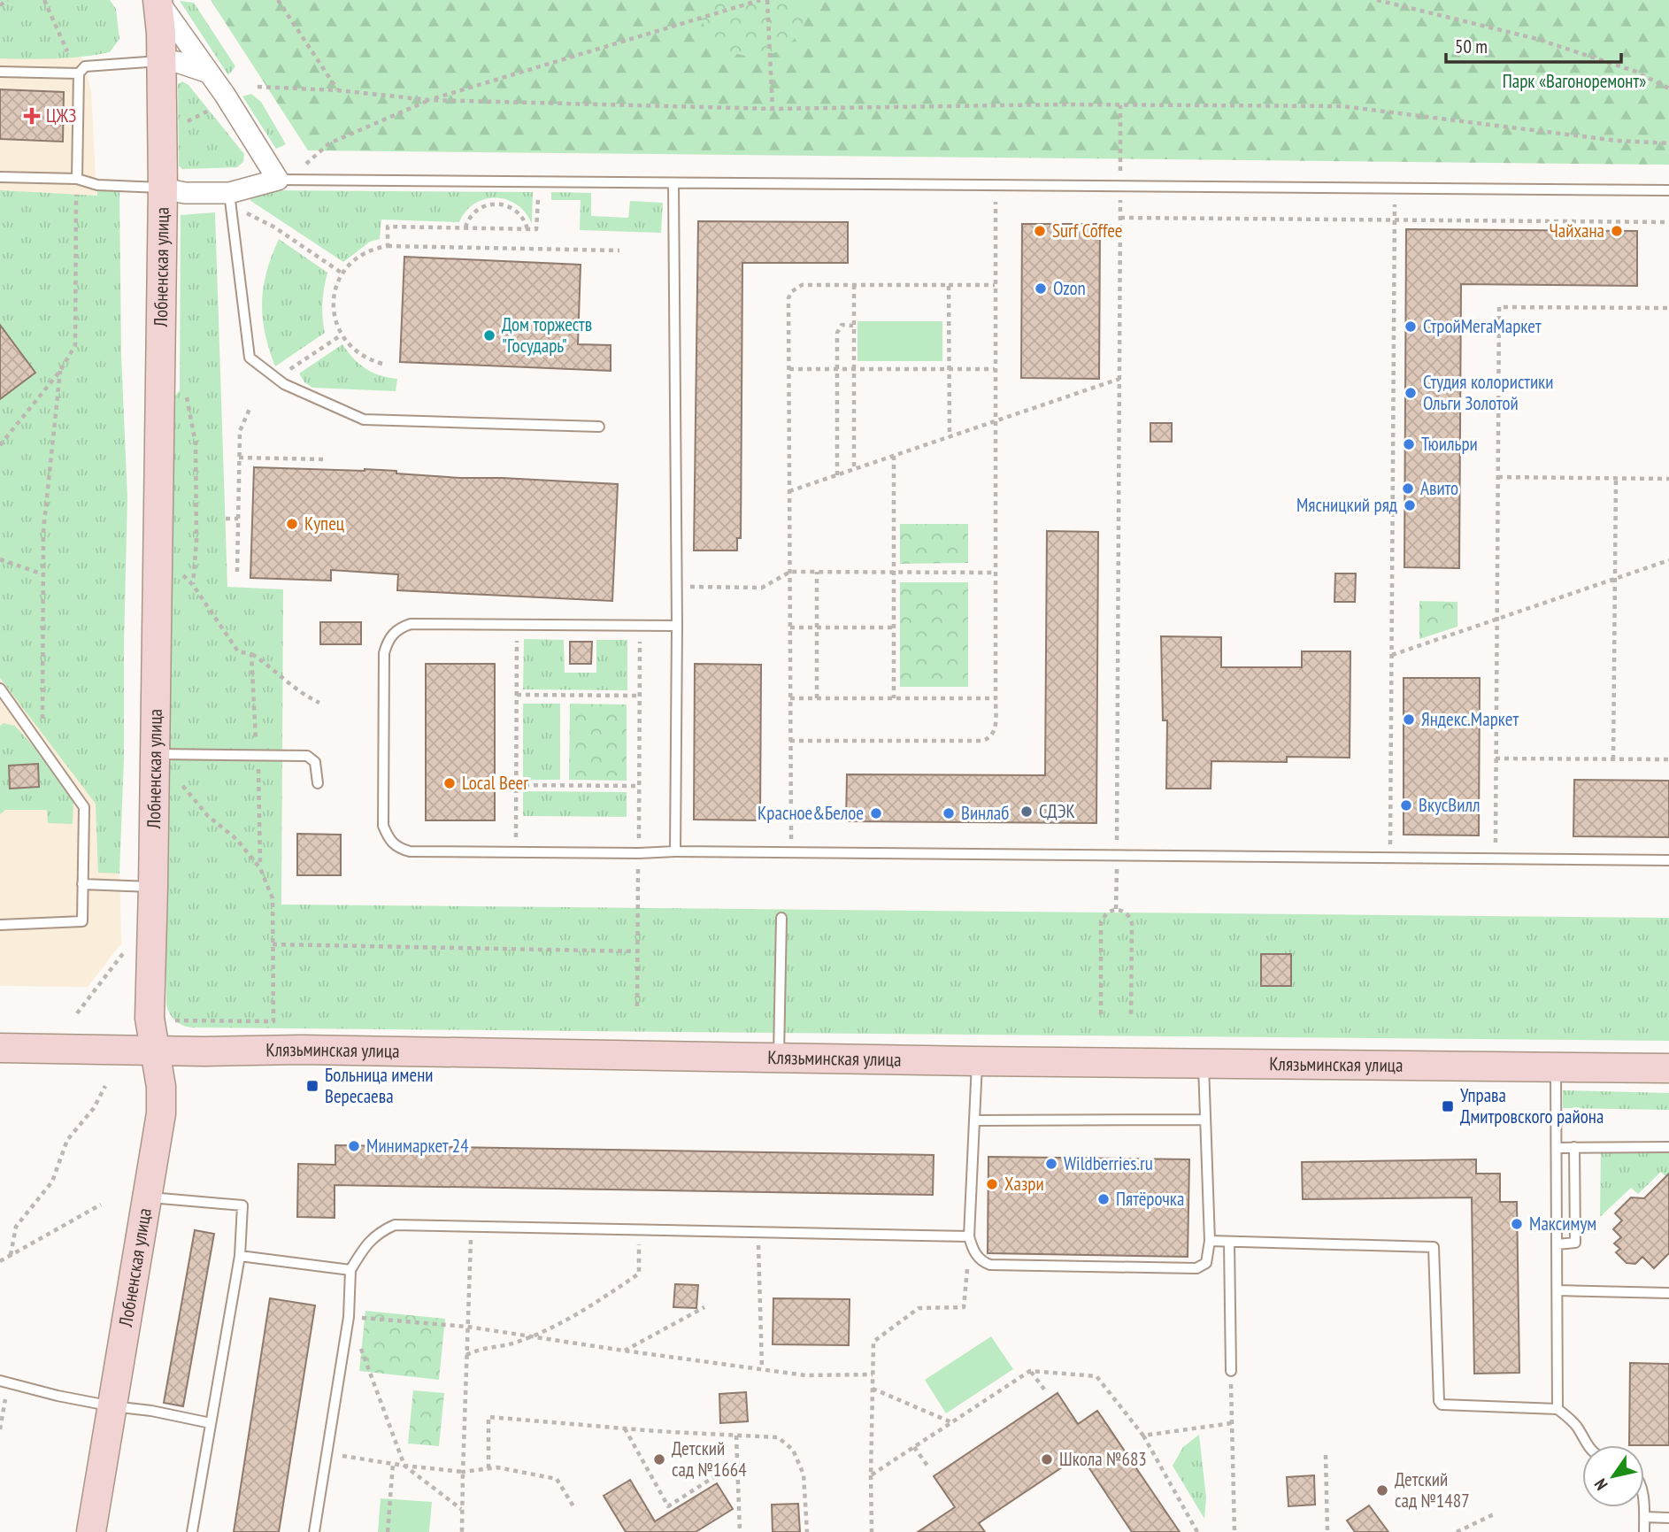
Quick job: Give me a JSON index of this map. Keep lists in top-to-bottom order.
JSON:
{
  "streets": {
    "street": ["Лобненская улица", "Клязьминская улица"]
  },
  "crossings": [
    ["Лобненская улица", "Клязьминская улица"]
  ],
  "parks": ["Парк «Вагоноремонт»"],
  "places": {
    "health": ["ЦЖЗ"],
    "other": [
      "Surf Coffee",
      "Чайхана",
      "Ozon",
      "СтройМегаМаркет",
      "Дом торжеств \"Государь\"",
      "Студия колористики Ольги Золотой",
      "Тюильри",
      "Авито",
      "Мясницкий ряд",
      "Купец",
      "Яндекс.Маркет",
      "Local Beer",
      "ВкусВилл",
      "СДЭК",
      "Красное&Белое",
      "Винлаб",
      "Минимаркет 24",
      "Wildberries.ru",
      "Хазри",
      "Пятёрочка",
      "Максимум",
      "Детский сад №1664",
      "Школа №683",
      "Детский сад №1487"
    ],
    "transit": ["Больница имени Вересаева", "Управа Дмитровского района"]
  },
  "scale_bar": "50 m",
  "north": "bottom left"
}
